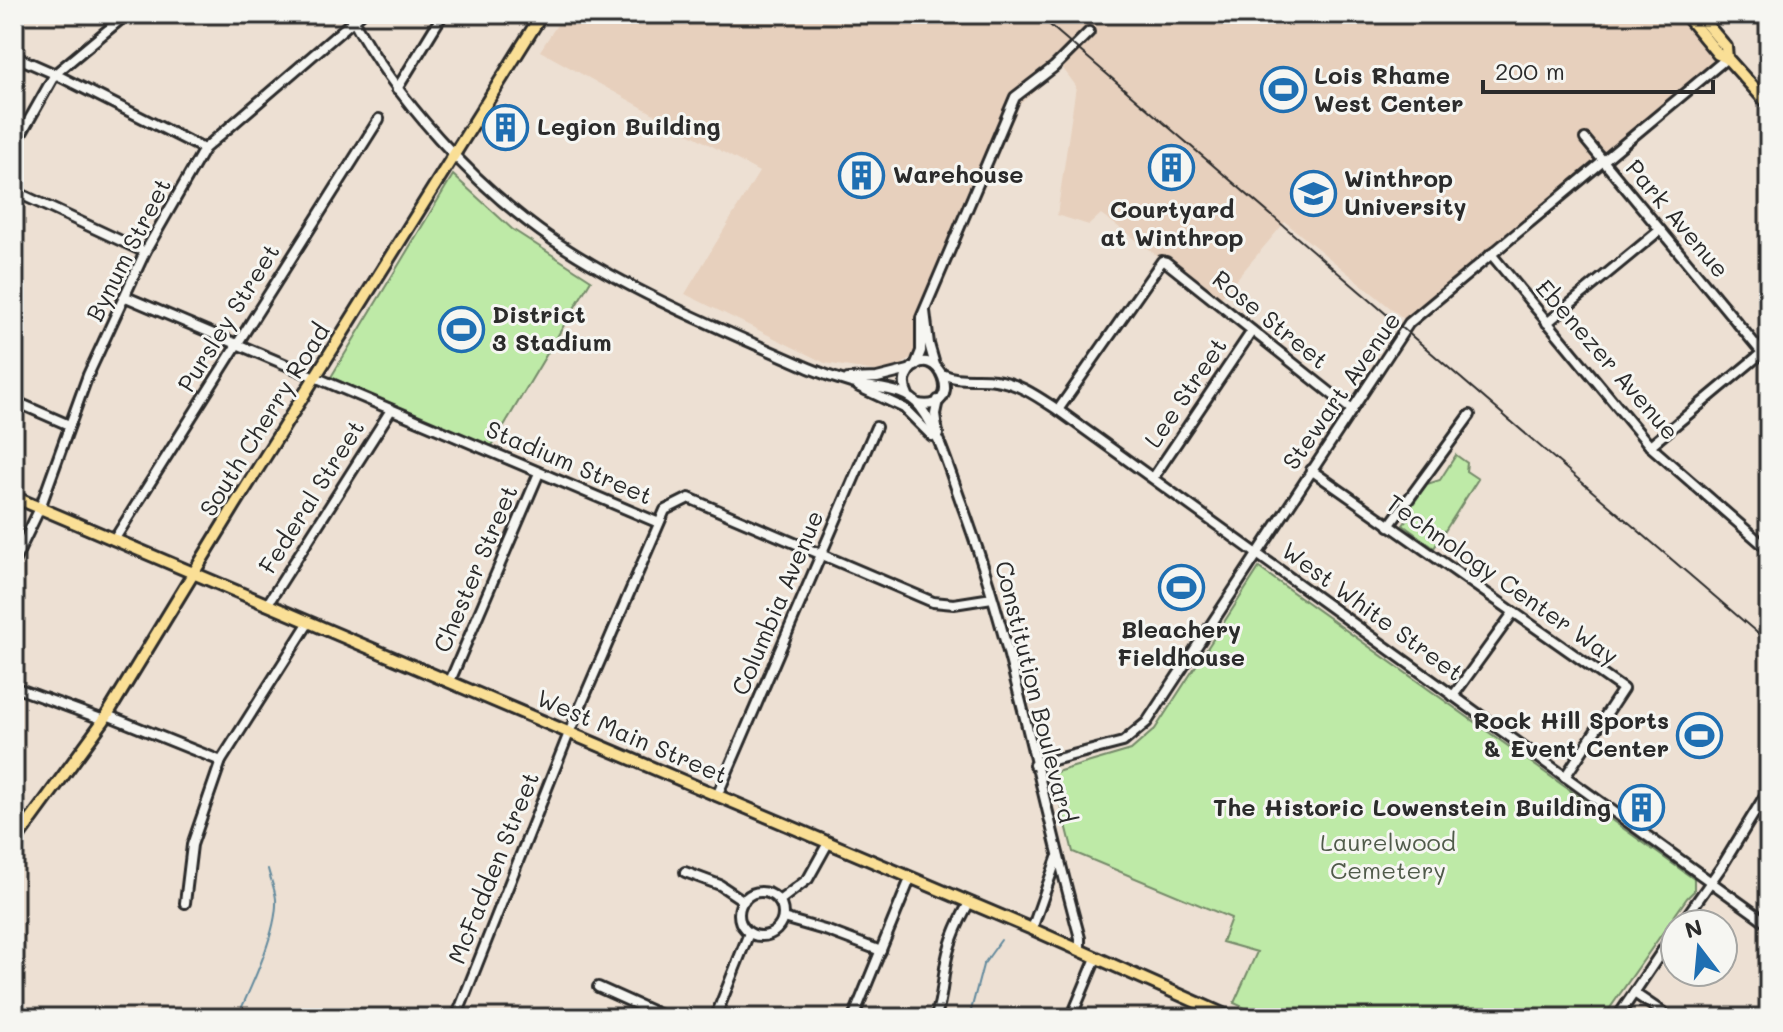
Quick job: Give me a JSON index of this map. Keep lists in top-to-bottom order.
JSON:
{
  "streets": {
    "main road": ["South Cherry Road", "West Main Street"],
    "street": [
      "Park Avenue",
      "Bynum Street",
      "Pursley Street",
      "Rose Street",
      "Ebenezer Avenue",
      "Stewart Avenue",
      "Lee Street",
      "Stadium Street",
      "Federal Street",
      "Chester Street",
      "Technology Center Way",
      "Columbia Avenue",
      "West White Street",
      "Constitution Boulevard",
      "McFadden Street"
    ]
  },
  "crossings": [
    ["Park Avenue", "Stewart Avenue"],
    ["Bynum Street", "Stadium Street"],
    ["Bynum Street", "West Main Street"],
    ["Pursley Street", "Stadium Street"],
    ["Pursley Street", "West Main Street"],
    ["Rose Street", "Stewart Avenue"],
    ["Rose Street", "Lee Street"],
    ["Rose Street", "West White Street"],
    ["Ebenezer Avenue", "Stewart Avenue"],
    ["Stewart Avenue", "Technology Center Way"],
    ["Stewart Avenue", "West White Street"],
    ["Stewart Avenue", "Constitution Boulevard"],
    ["Lee Street", "West White Street"],
    ["South Cherry Road", "Stadium Street"],
    ["South Cherry Road", "West Main Street"],
    ["Stadium Street", "Federal Street"],
    ["Stadium Street", "Chester Street"],
    ["Stadium Street", "Columbia Avenue"],
    ["Stadium Street", "Constitution Boulevard"],
    ["Stadium Street", "McFadden Street"],
    ["Federal Street", "West Main Street"],
    ["Chester Street", "West Main Street"],
    ["Technology Center Way", "West White Street"],
    ["Columbia Avenue", "West Main Street"],
    ["West White Street", "Constitution Boulevard"],
    ["Constitution Boulevard", "West Main Street"],
    ["West Main Street", "McFadden Street"]
  ],
  "parks": ["Laurelwood Cemetery"],
  "places": {
    "sports": [
      "Lois Rhame West Center",
      "District 3 Stadium",
      "Bleachery Fieldhouse",
      "Rock Hill Sports & Event Center"
    ],
    "building": [
      "Legion Building",
      "Courtyard at Winthrop",
      "Warehouse",
      "The Historic Lowenstein Building"
    ],
    "school or university": ["Winthrop University"]
  },
  "scale_bar": "200 m",
  "north": "top"
}
